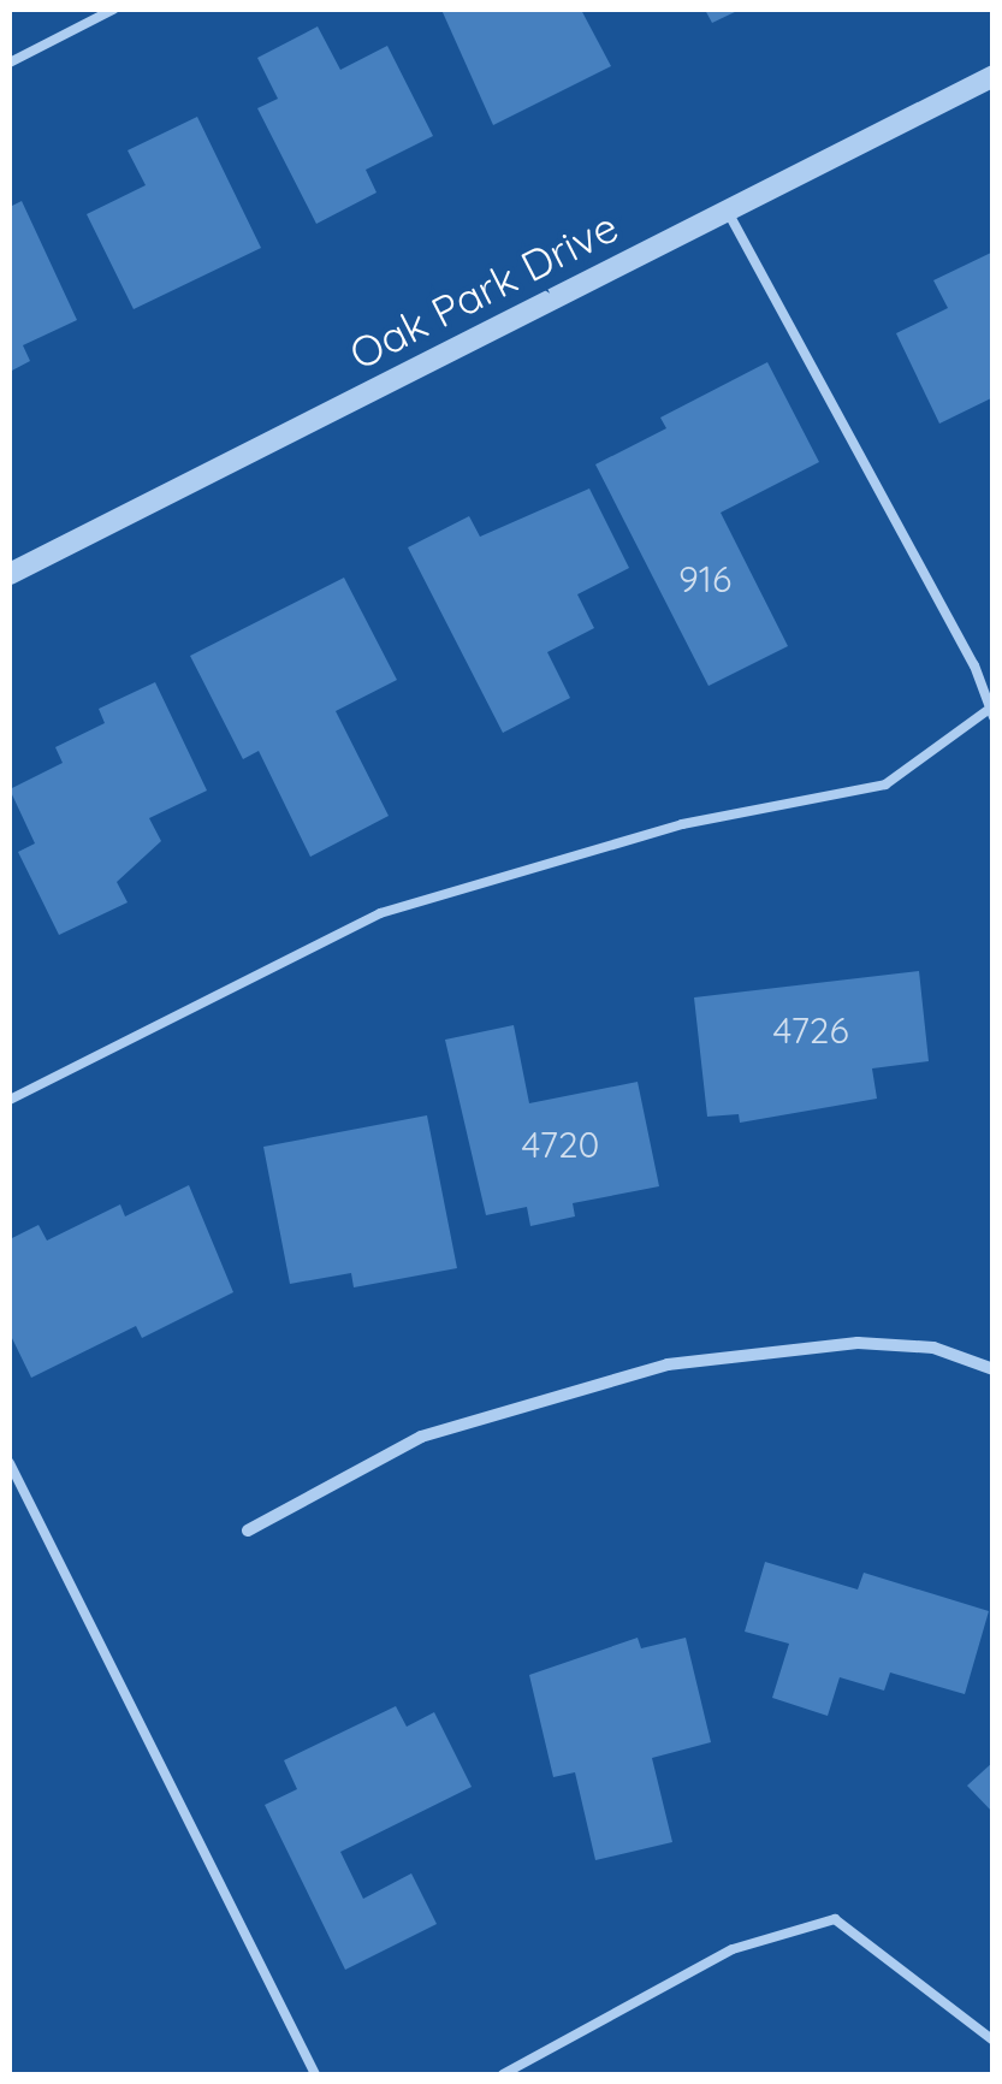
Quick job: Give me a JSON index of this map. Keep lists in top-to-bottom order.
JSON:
{
  "streets": {
    "street": ["Oak Park Drive"]
  },
  "house_numbers": ["916", "4726", "4720"]
}
